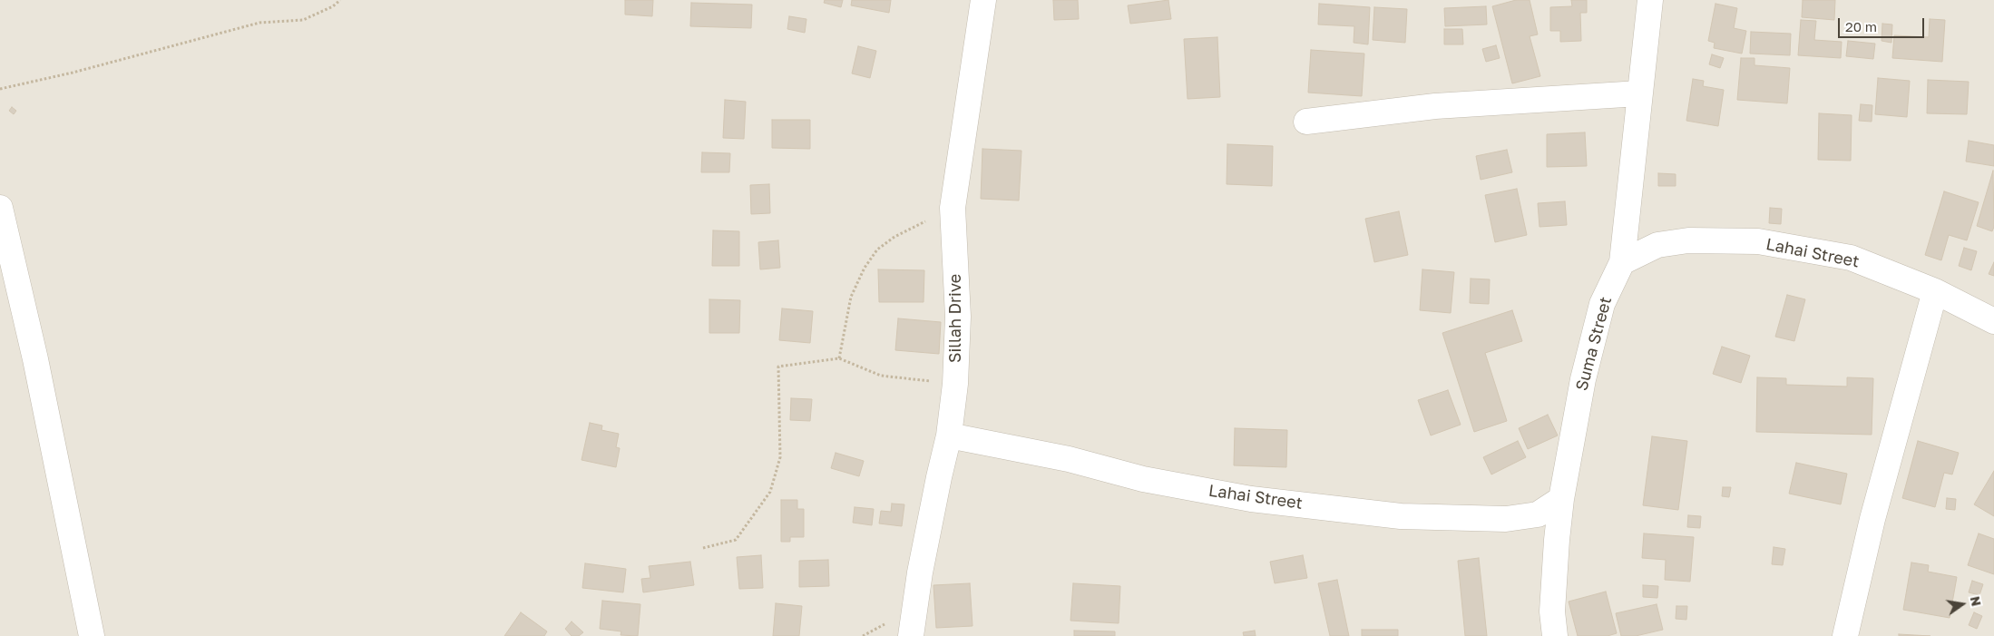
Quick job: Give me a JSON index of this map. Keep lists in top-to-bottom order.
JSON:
{
  "streets": {
    "street": ["Lahai Street", "Sillah Drive", "Suma Street"]
  },
  "crossings": [
    ["Lahai Street", "Sillah Drive"],
    ["Lahai Street", "Suma Street"]
  ],
  "scale_bar": "20 m",
  "north": "right"
}
